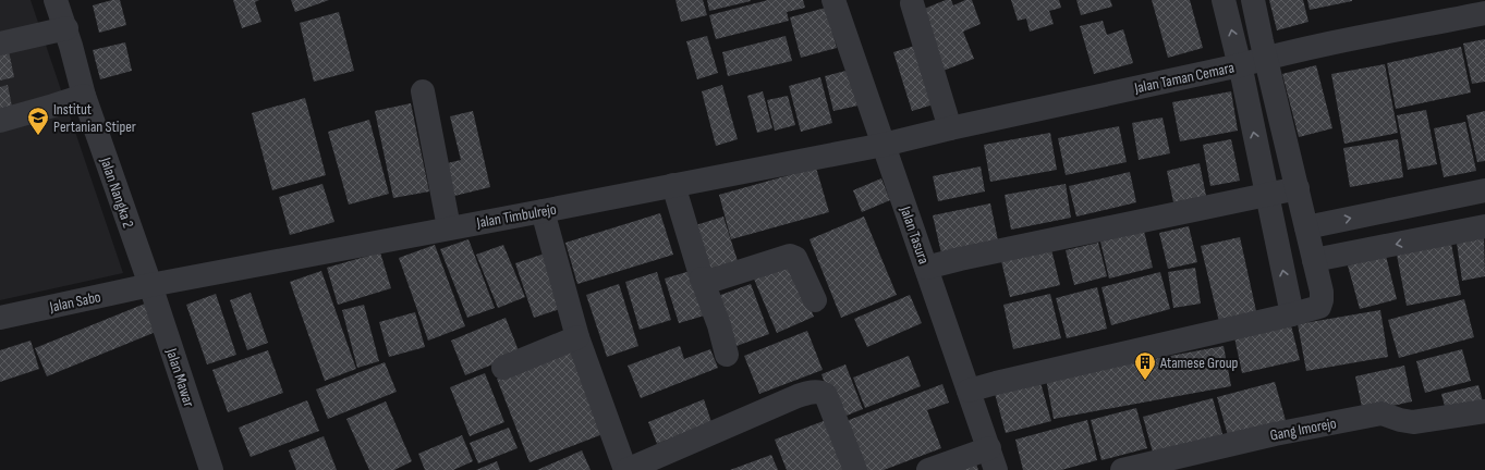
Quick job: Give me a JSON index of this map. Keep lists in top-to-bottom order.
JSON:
{
  "streets": {
    "street": [
      "Jalan Taman Cemara",
      "Jalan Nangka 2",
      "Jalan Timbulrejo",
      "Jalan Tasura",
      "Jalan Sabo",
      "Jalan Mawar",
      "Gang Imorejo"
    ]
  },
  "crossings": [
    ["Jalan Taman Cemara", "Jalan Timbulrejo"],
    ["Jalan Taman Cemara", "Jalan Tasura"],
    ["Jalan Nangka 2", "Jalan Timbulrejo"],
    ["Jalan Nangka 2", "Jalan Sabo"],
    ["Jalan Nangka 2", "Jalan Mawar"],
    ["Jalan Timbulrejo", "Jalan Tasura"],
    ["Jalan Timbulrejo", "Jalan Sabo"],
    ["Jalan Timbulrejo", "Jalan Mawar"],
    ["Jalan Sabo", "Jalan Mawar"]
  ],
  "places": {
    "school or university": ["Institut Pertanian Stiper"],
    "building": ["Atamese Group"]
  }
}
